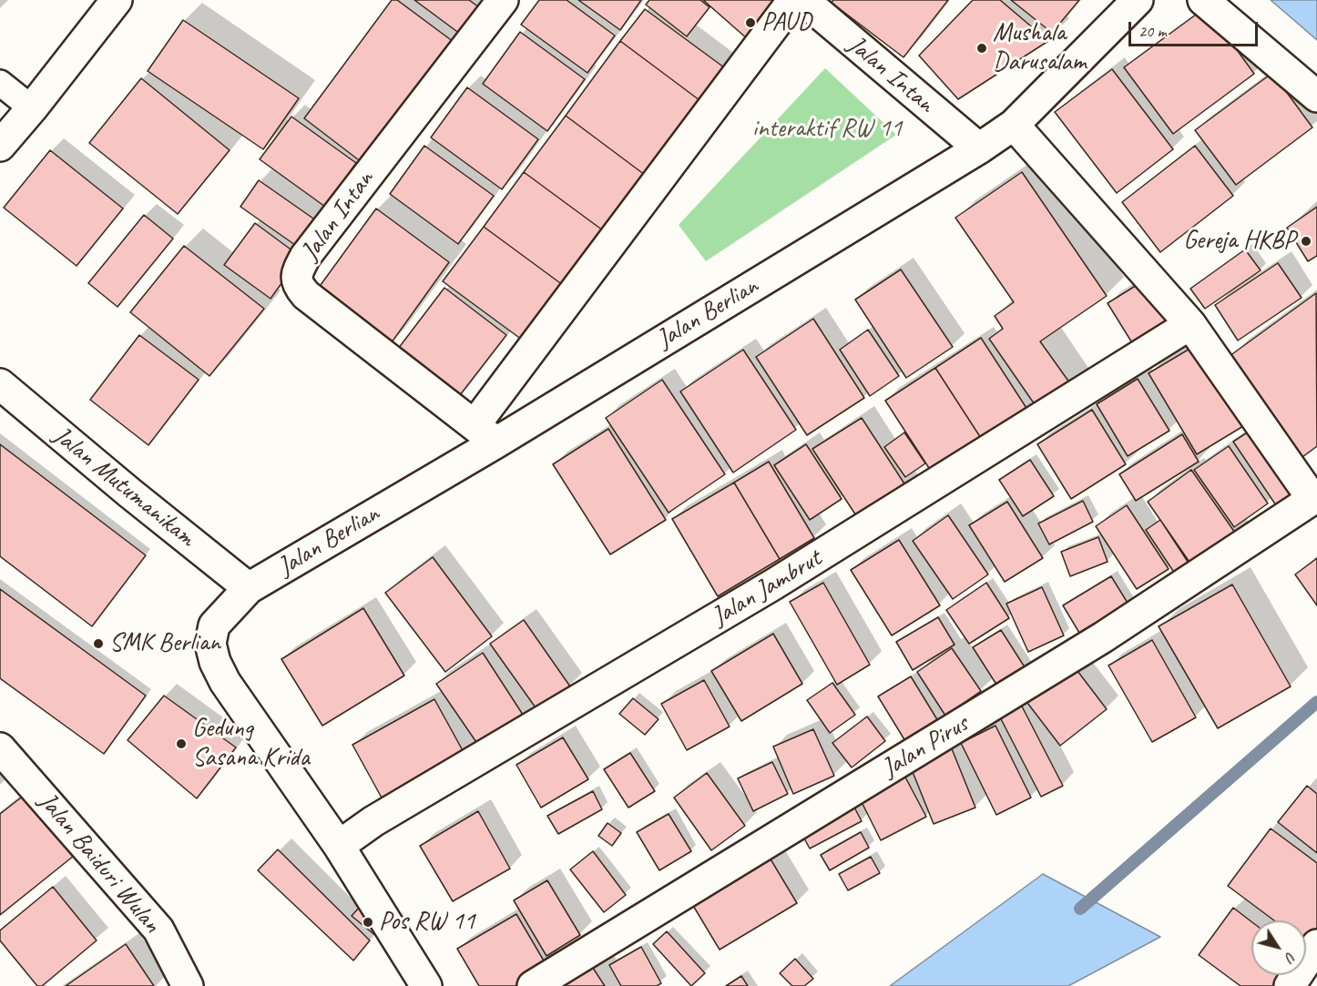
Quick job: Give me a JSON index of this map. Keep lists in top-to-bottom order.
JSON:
{
  "streets": {
    "street": [
      "Jalan Intan",
      "Jalan Berlian",
      "Jalan Mutumanikam",
      "Jalan Jambrut",
      "Jalan Pirus",
      "Jalan Baiduri Wulan"
    ]
  },
  "crossings": [
    ["Jalan Intan", "Jalan Berlian"],
    ["Jalan Berlian", "Jalan Mutumanikam"],
    ["Jalan Berlian", "Jalan Jambrut"]
  ],
  "parks": ["interaktif RW 11"],
  "places": [
    "PAUD",
    "Mushala Darusalam",
    "Gereja HKBP",
    "SMK Berlian",
    "Gedung Sasana Krida",
    "Pos RW 11"
  ],
  "scale_bar": "20 m",
  "north": "bottom right"
}
